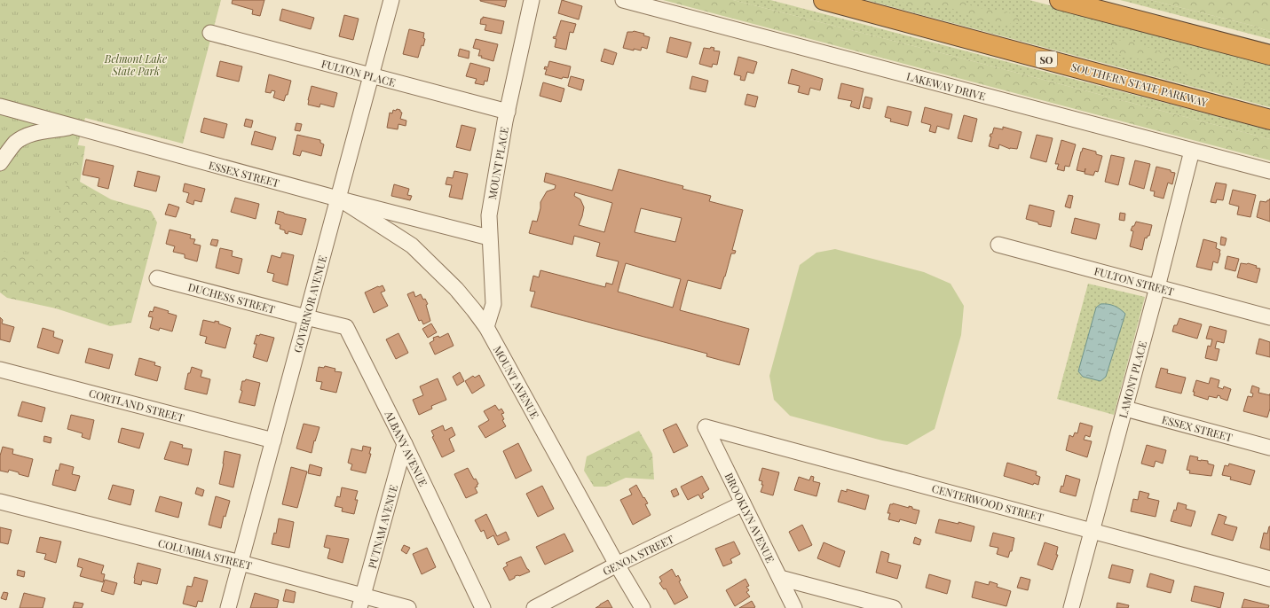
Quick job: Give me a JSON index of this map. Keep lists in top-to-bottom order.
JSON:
{
  "streets": {
    "highway": ["SO", "SOUTHERN STATE PARKWAY"],
    "street": [
      "FULTON PLACE",
      "LAKEWAY DRIVE",
      "MOUNT PLACE",
      "ESSEX STREET",
      "FULTON STREET",
      "DUCHESS STREET",
      "GOVERNOR AVENUE",
      "LAMONT PLACE",
      "MOUNT AVENUE",
      "CORTLAND STREET",
      "ALBANY AVENUE",
      "CENTERWOOD STREET",
      "BROOKLYN AVENUE",
      "PUTNAM AVENUE",
      "COLUMBIA STREET",
      "GENOA STREET"
    ]
  },
  "crossings": [
    ["FULTON PLACE", "MOUNT PLACE"],
    ["FULTON PLACE", "GOVERNOR AVENUE"],
    ["LAKEWAY DRIVE", "LAMONT PLACE"],
    ["MOUNT PLACE", "ESSEX STREET"],
    ["MOUNT PLACE", "MOUNT AVENUE"],
    ["ESSEX STREET", "GOVERNOR AVENUE"],
    ["ESSEX STREET", "LAMONT PLACE"],
    ["ESSEX STREET", "MOUNT AVENUE"],
    ["FULTON STREET", "LAMONT PLACE"],
    ["DUCHESS STREET", "GOVERNOR AVENUE"],
    ["DUCHESS STREET", "ALBANY AVENUE"],
    ["GOVERNOR AVENUE", "MOUNT AVENUE"],
    ["GOVERNOR AVENUE", "CORTLAND STREET"],
    ["GOVERNOR AVENUE", "ALBANY AVENUE"],
    ["GOVERNOR AVENUE", "COLUMBIA STREET"],
    ["LAMONT PLACE", "CENTERWOOD STREET"],
    ["MOUNT AVENUE", "GENOA STREET"],
    ["ALBANY AVENUE", "PUTNAM AVENUE"],
    ["CENTERWOOD STREET", "BROOKLYN AVENUE"],
    ["BROOKLYN AVENUE", "GENOA STREET"],
    ["PUTNAM AVENUE", "COLUMBIA STREET"]
  ],
  "parks": ["Belmont Lake State Park"]
}
